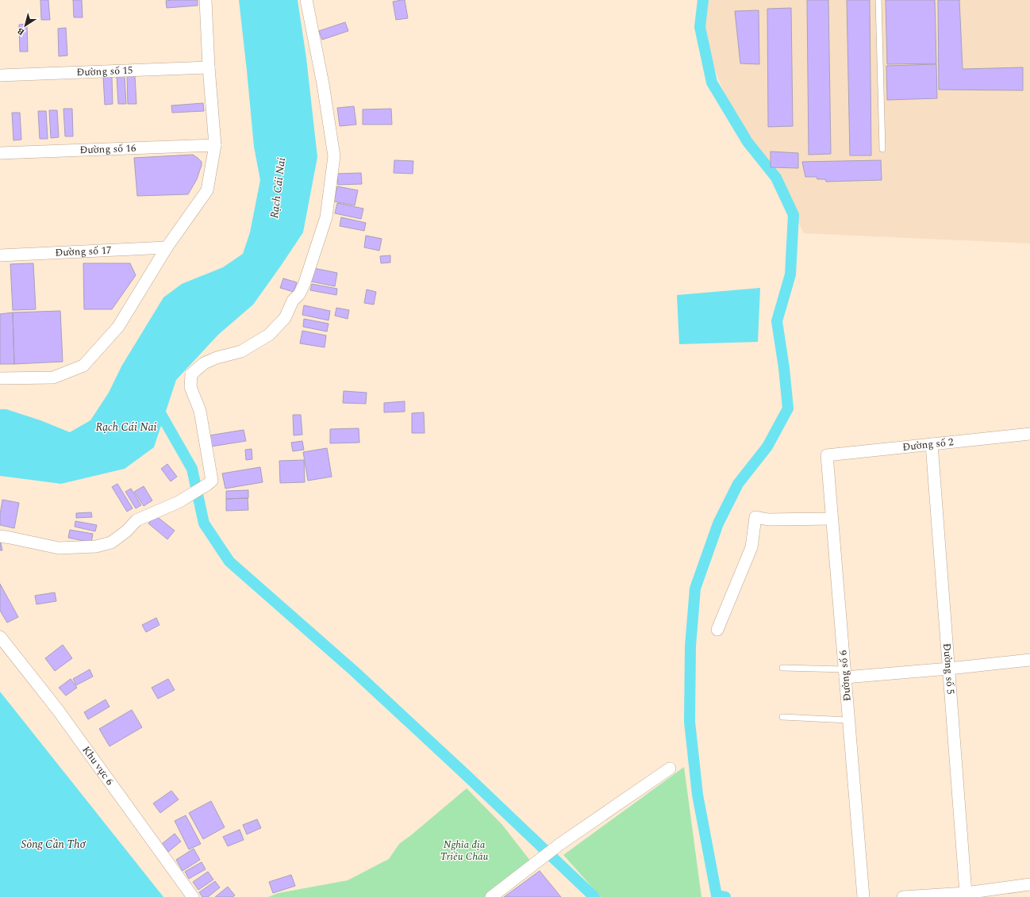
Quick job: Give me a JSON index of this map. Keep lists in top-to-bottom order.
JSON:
{
  "streets": {
    "street": [
      "Đường số 15",
      "Đường số 16",
      "Đường số 17",
      "Đường số 2",
      "Đường số 5",
      "Đường số 6",
      "Khu vực 6"
    ]
  },
  "crossings": [
    ["Đường số 2", "Đường số 5"],
    ["Đường số 2", "Đường số 6"]
  ],
  "water": ["Rạch Cái Nai", "Sông Cần Thơ"],
  "parks": ["Nghĩa địa Triều Châu"],
  "north": "bottom left"
}
